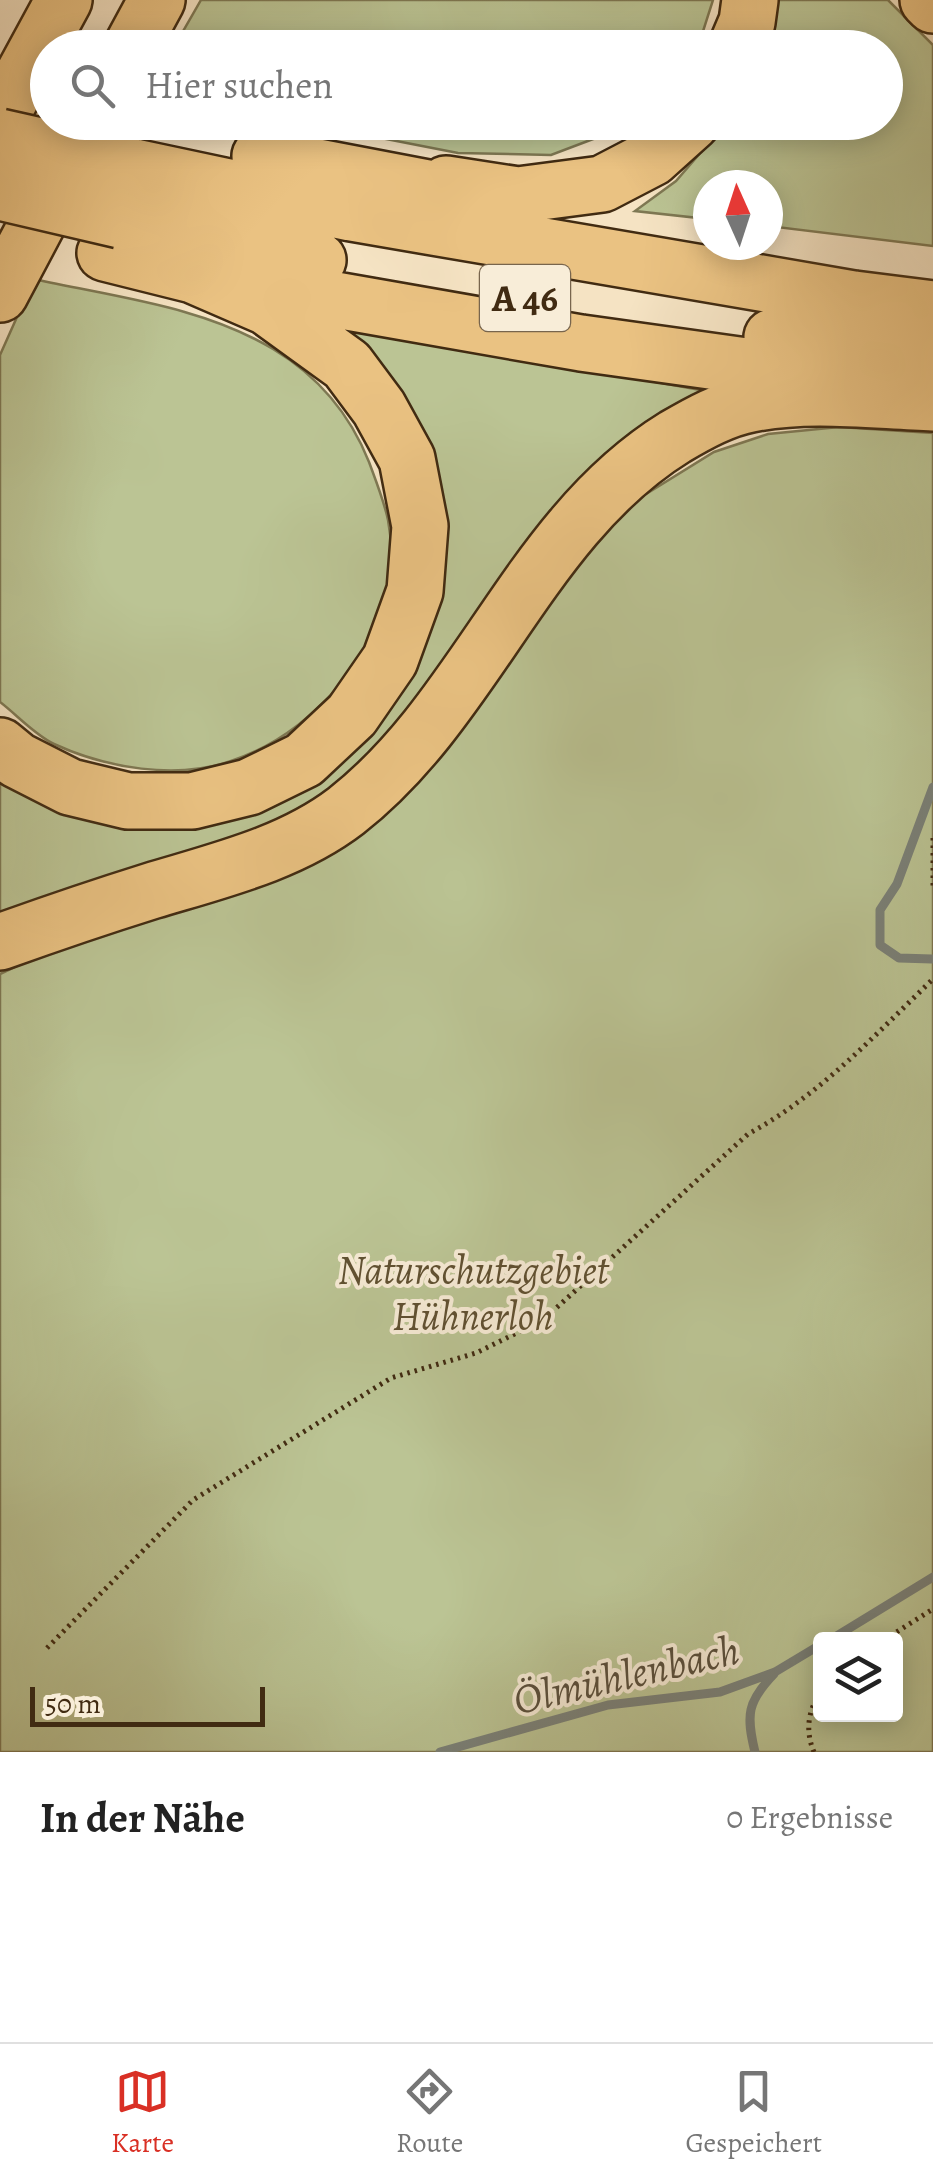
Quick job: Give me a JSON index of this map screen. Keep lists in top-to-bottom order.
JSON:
{
  "streets": {
    "highway": ["A 46"]
  },
  "water": ["Ölmühlenbach"],
  "parks": ["Naturschutzgebiet Hühnerloh"],
  "scale_bar": "50 m",
  "north": "top",
  "page": {
    "search": "Hier suchen",
    "scale": "50 m",
    "heading": ["In der Nähe", "0 Ergebnisse"],
    "nav": ["Karte", "Route", "Gespeichert"]
  }
}
